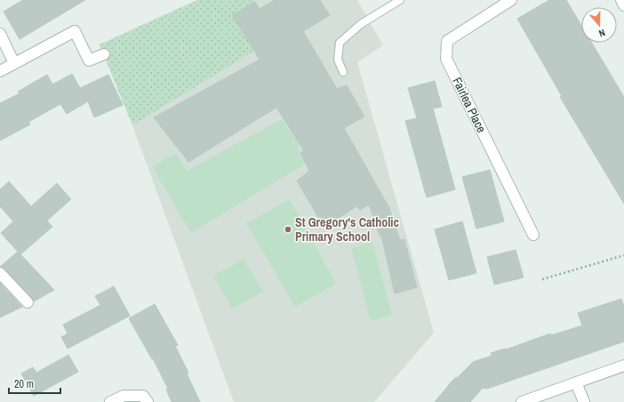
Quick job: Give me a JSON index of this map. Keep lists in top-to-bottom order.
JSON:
{
  "streets": {
    "street": ["Fairlea Place"]
  },
  "places": ["St Gregory's Catholic Primary School"],
  "scale_bar": "20 m",
  "north": "bottom"
}
